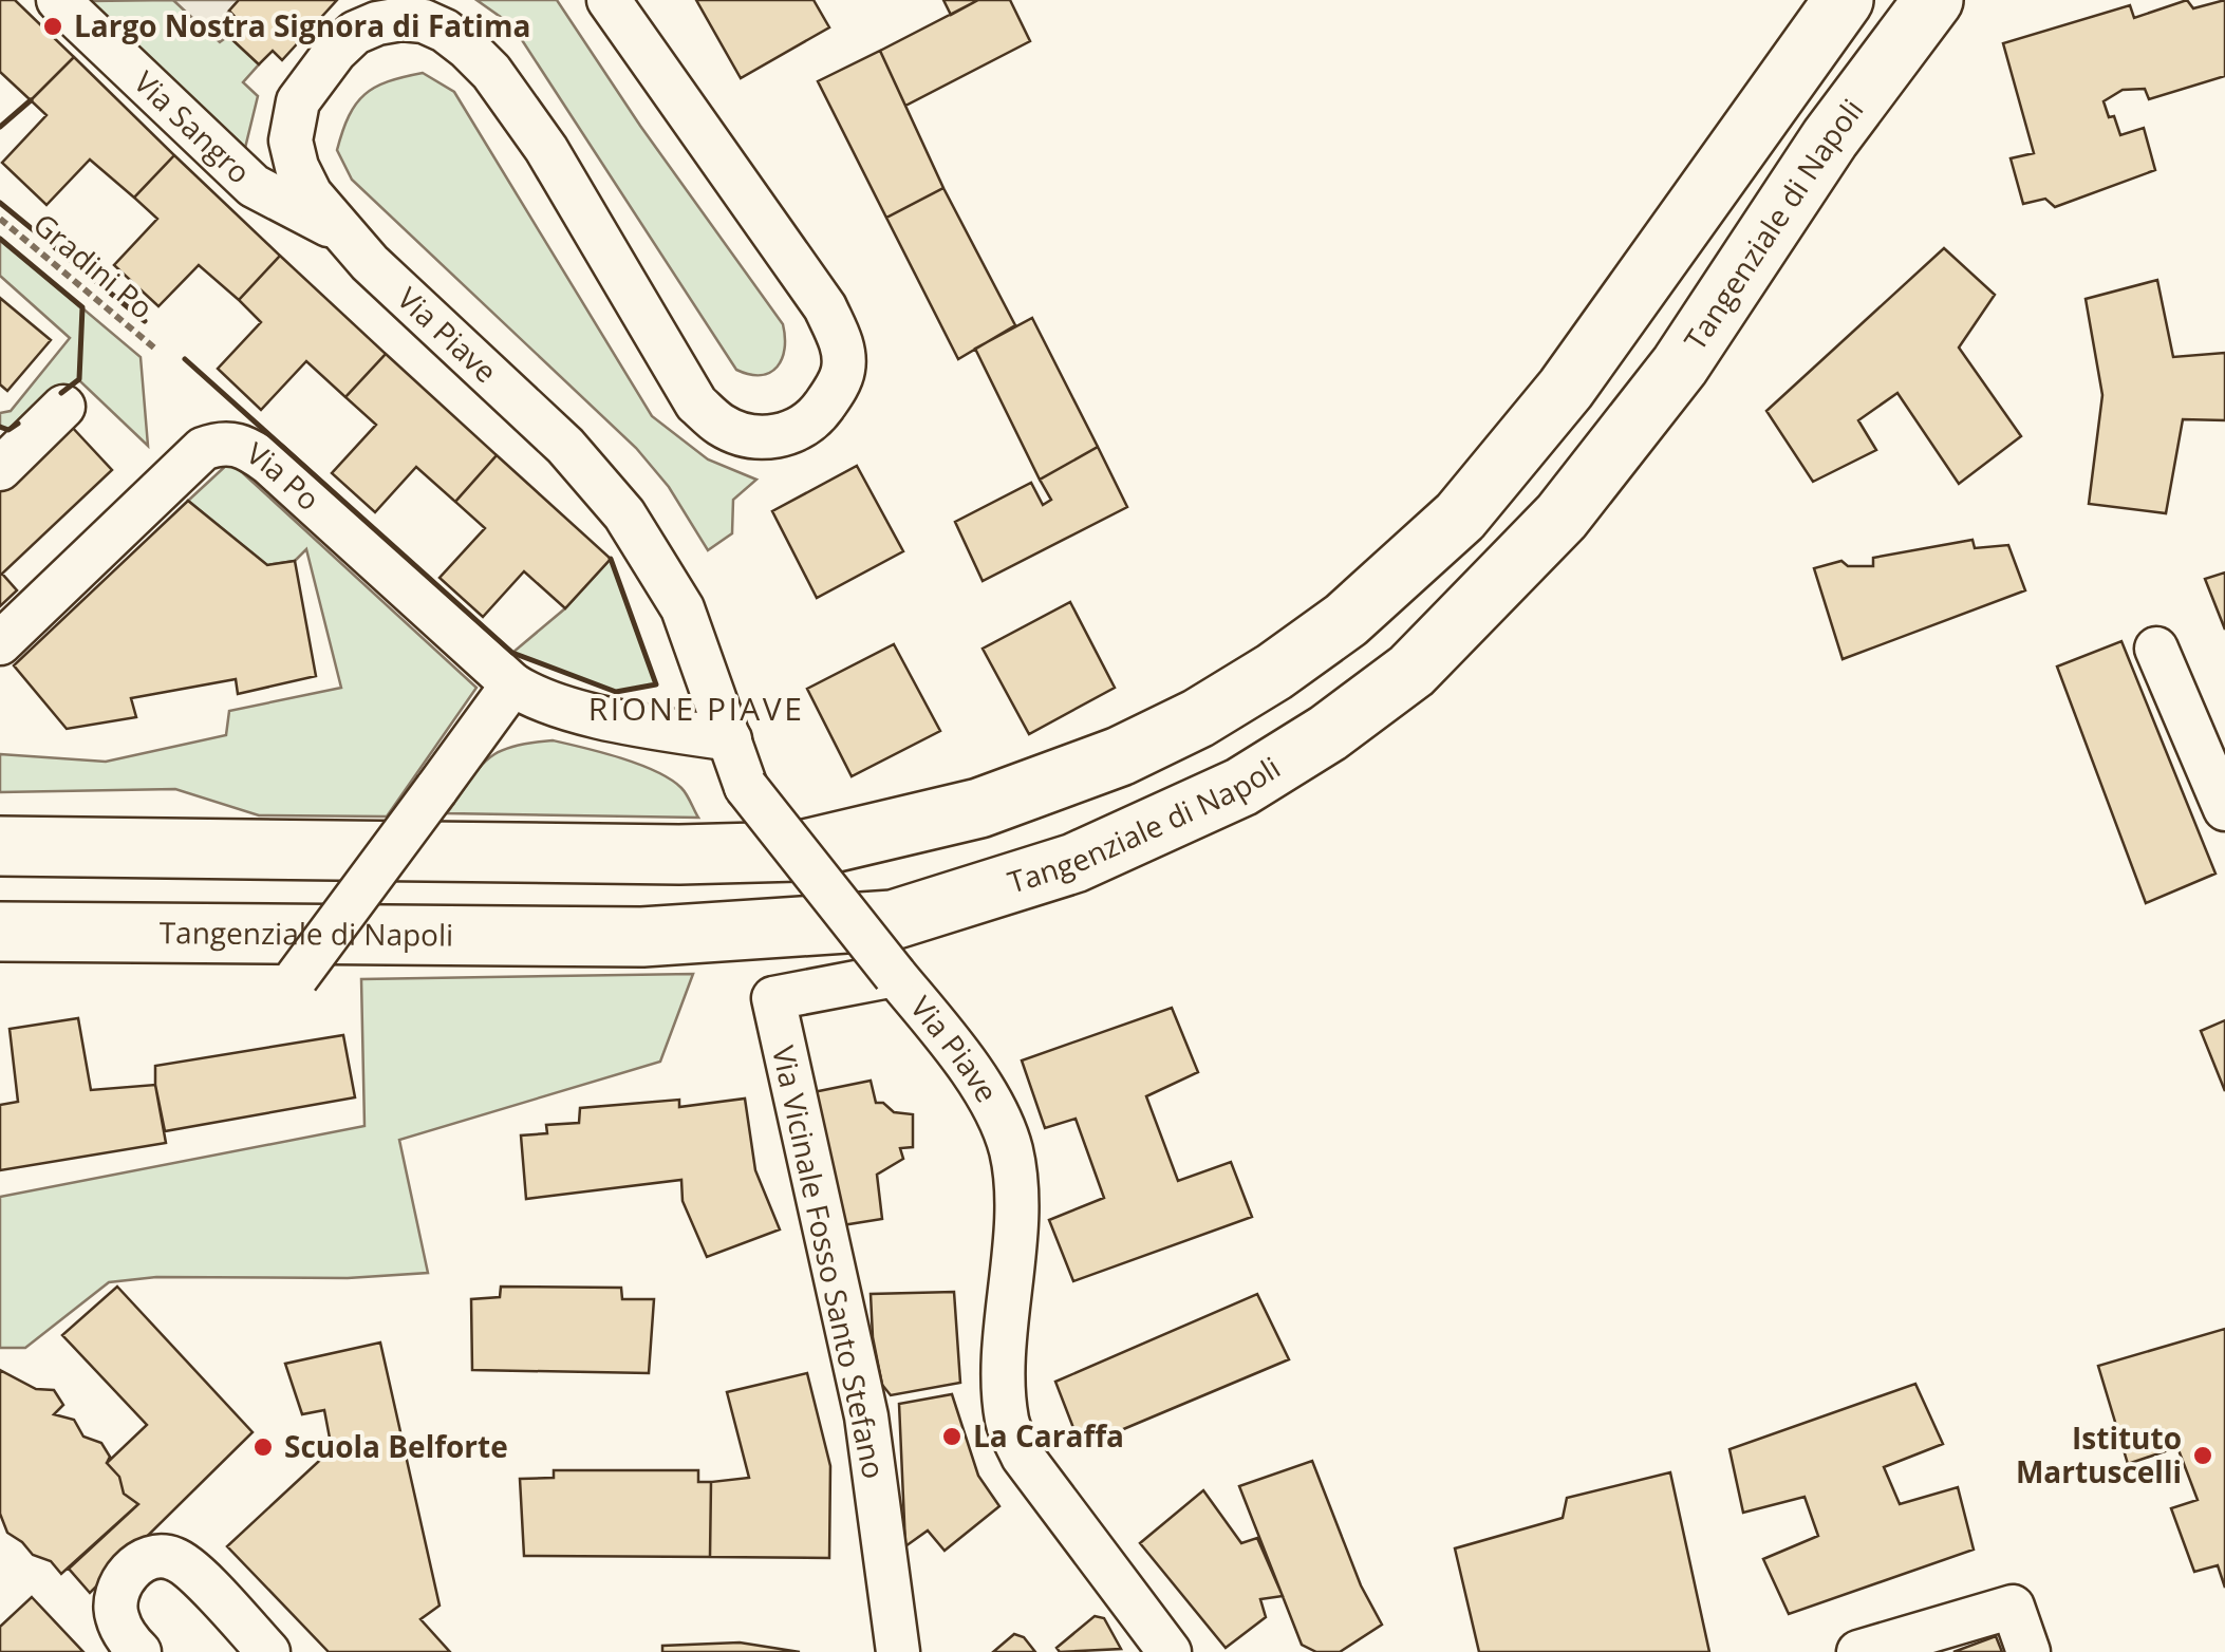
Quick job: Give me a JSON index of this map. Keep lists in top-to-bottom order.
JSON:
{
  "streets": {
    "highway": ["Tangenziale di Napoli"],
    "street": [
      "Via Sangro",
      "Via Piave",
      "Via Po",
      "Via Vicinale Fosso Santo Stefano"
    ],
    "path": ["Gradini Po"]
  },
  "crossings": [
    ["Via Sangro", "Via Piave"],
    ["Via Piave", "Via Po"],
    ["Via Piave", "Via Vicinale Fosso Santo Stefano"]
  ],
  "districts": ["RIONE PIAVE"],
  "places": [
    "Largo Nostra Signora di Fatima",
    "La Caraffa",
    "Scuola Belforte",
    "Istituto Martuscelli"
  ]
}
